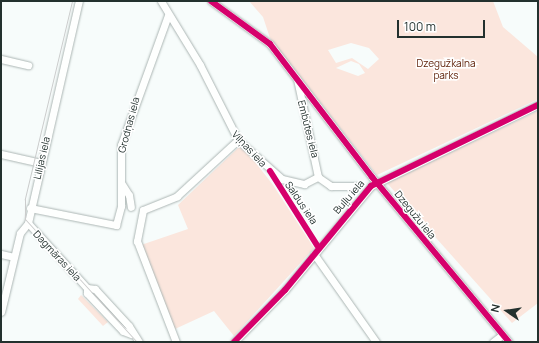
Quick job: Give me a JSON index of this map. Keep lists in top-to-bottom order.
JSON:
{
  "streets": {
    "street": [
      "Grodņas iela",
      "Embūtes iela",
      "Viļņas iela",
      "Lilijas iela",
      "Buļļu iela",
      "Dzegužu iela",
      "Dagmāras iela"
    ],
    "cycle path": ["Saldus iela"]
  },
  "crossings": [
    ["Grodņas iela", "Viļņas iela"],
    ["Embūtes iela", "Viļņas iela"],
    ["Embūtes iela", "Dzegužu iela"],
    ["Lilijas iela", "Dagmāras iela"],
    ["Buļļu iela", "Dzegužu iela"]
  ],
  "parks": ["Dzegužkalna parks"],
  "scale_bar": "100 m",
  "north": "left"
}
